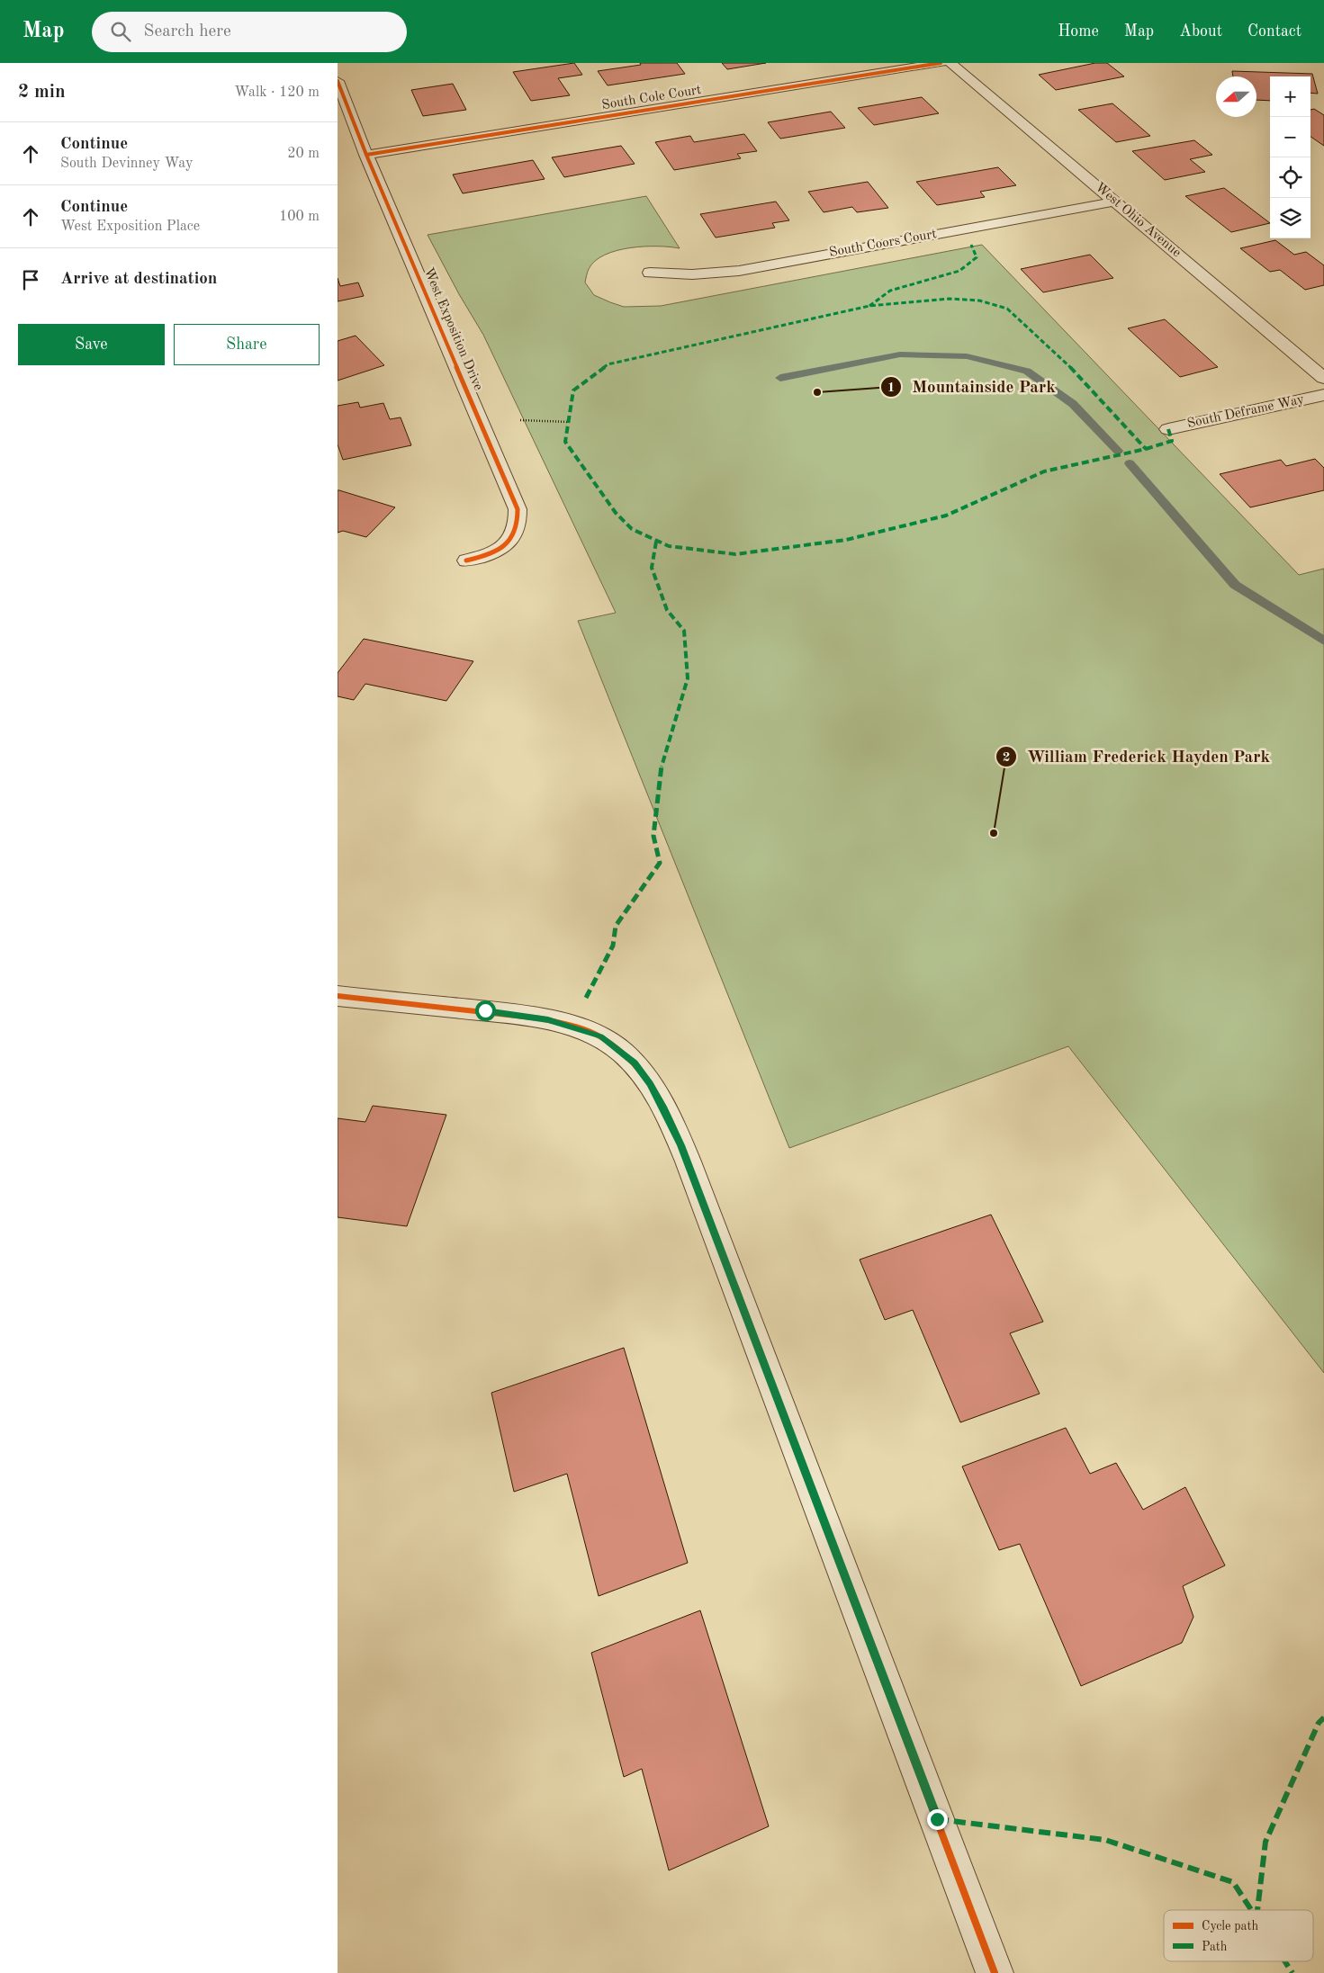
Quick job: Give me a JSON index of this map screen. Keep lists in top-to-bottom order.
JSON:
{
  "streets": {
    "street": [
      "South Cole Court",
      "West Ohio Avenue",
      "South Coors Court",
      "West Exposition Drive",
      "South Deframe Way"
    ]
  },
  "crossings": [
    ["South Cole Court", "West Exposition Drive"],
    ["West Ohio Avenue", "South Coors Court"]
  ],
  "places": ["Mountainside Park", "William Frederick Hayden Park"],
  "legend": ["Cycle path", "Path"],
  "north": "left",
  "page": {
    "header": "Map",
    "search": "Search here",
    "nav": [
      "Home",
      "Map",
      "About",
      "Contact"
    ],
    "heading": ["2 min", "Walk · 120 m"],
    "map_buttons": ["+", "−"],
    "list": [
      ["Continue", "South Devinney Way", "20 m"],
      ["Continue", "West Exposition Place", "100 m"],
      "Arrive at destination"
    ],
    "buttons": ["Save", "Share"]
  }
}
